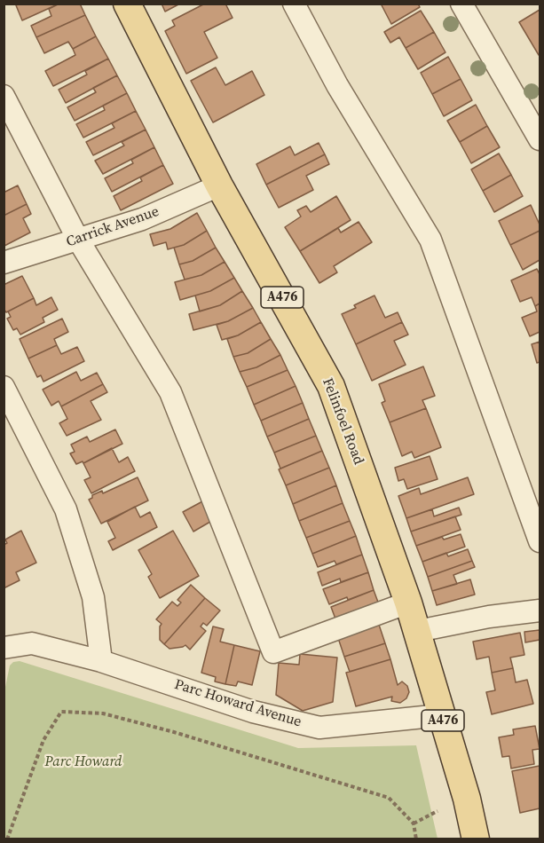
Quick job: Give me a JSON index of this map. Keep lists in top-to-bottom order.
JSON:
{
  "streets": {
    "main road": ["A476", "Felinfoel Road"],
    "street": ["Carrick Avenue", "Parc Howard Avenue"]
  },
  "crossings": [
    ["Carrick Avenue", "Felinfoel Road"],
    ["Felinfoel Road", "Parc Howard Avenue"]
  ],
  "parks": ["Parc Howard"]
}
